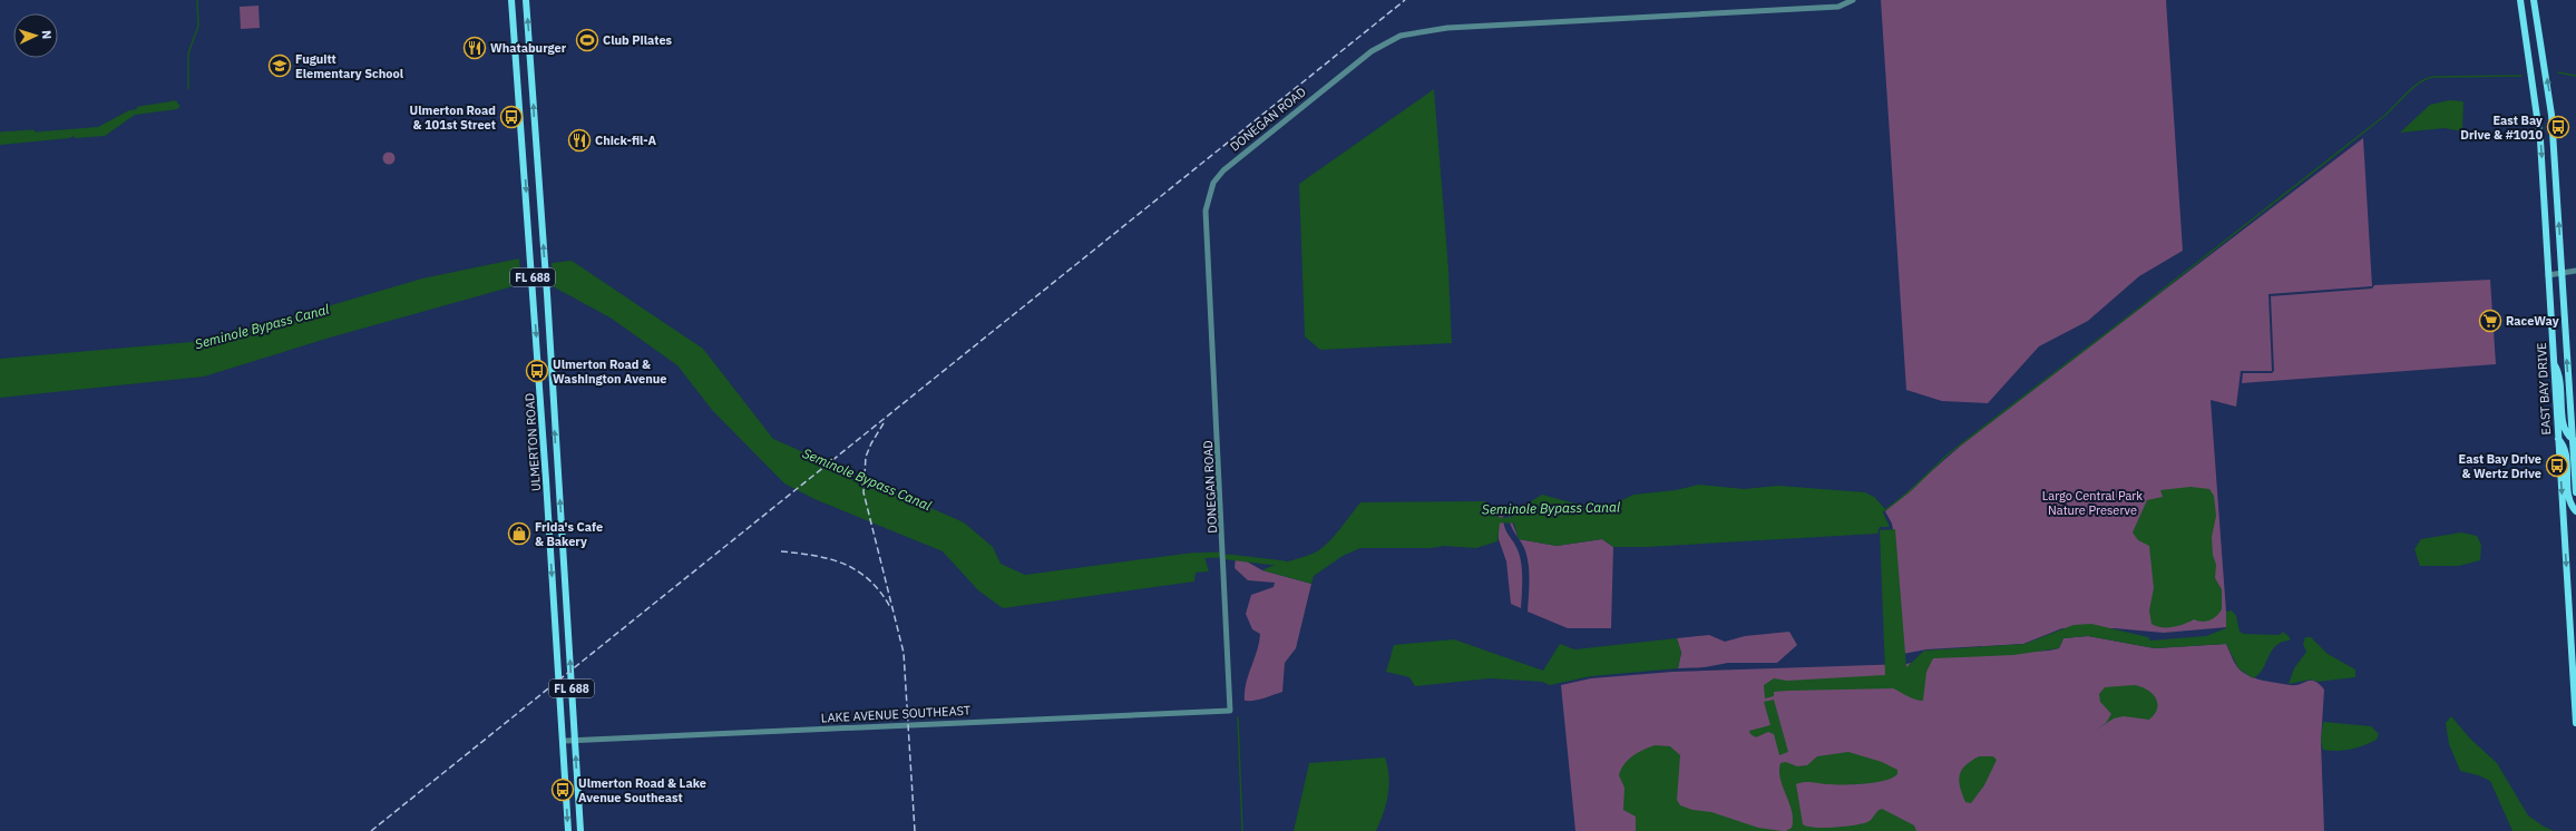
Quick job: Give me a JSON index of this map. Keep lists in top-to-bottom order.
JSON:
{
  "streets": {
    "main road": ["FL 688", "EAST BAY DRIVE", "ULMERTON ROAD"],
    "street": ["DONEGAN ROAD", "LAKE AVENUE SOUTHEAST"]
  },
  "crossings": [
    ["DONEGAN ROAD", "LAKE AVENUE SOUTHEAST"],
    ["ULMERTON ROAD", "LAKE AVENUE SOUTHEAST"]
  ],
  "water": ["Seminole Bypass Canal"],
  "parks": ["Largo Central Park Nature Preserve"],
  "places": {
    "sports": ["Club Pilates"],
    "restaurant": ["Whataburger", "Chick-fil-A"],
    "school or university": ["Fuguitt Elementary School"],
    "bus stop": [
      "Ulmerton Road & 101st Street",
      "East Bay Drive & #1010",
      "Ulmerton Road & Washington Avenue",
      "East Bay Drive & Wertz Drive",
      "Ulmerton Road & Lake Avenue Southeast"
    ],
    "supermarket": ["RaceWay"],
    "shop": ["Frida's Cafe & Bakery"]
  },
  "north": "right"
}
